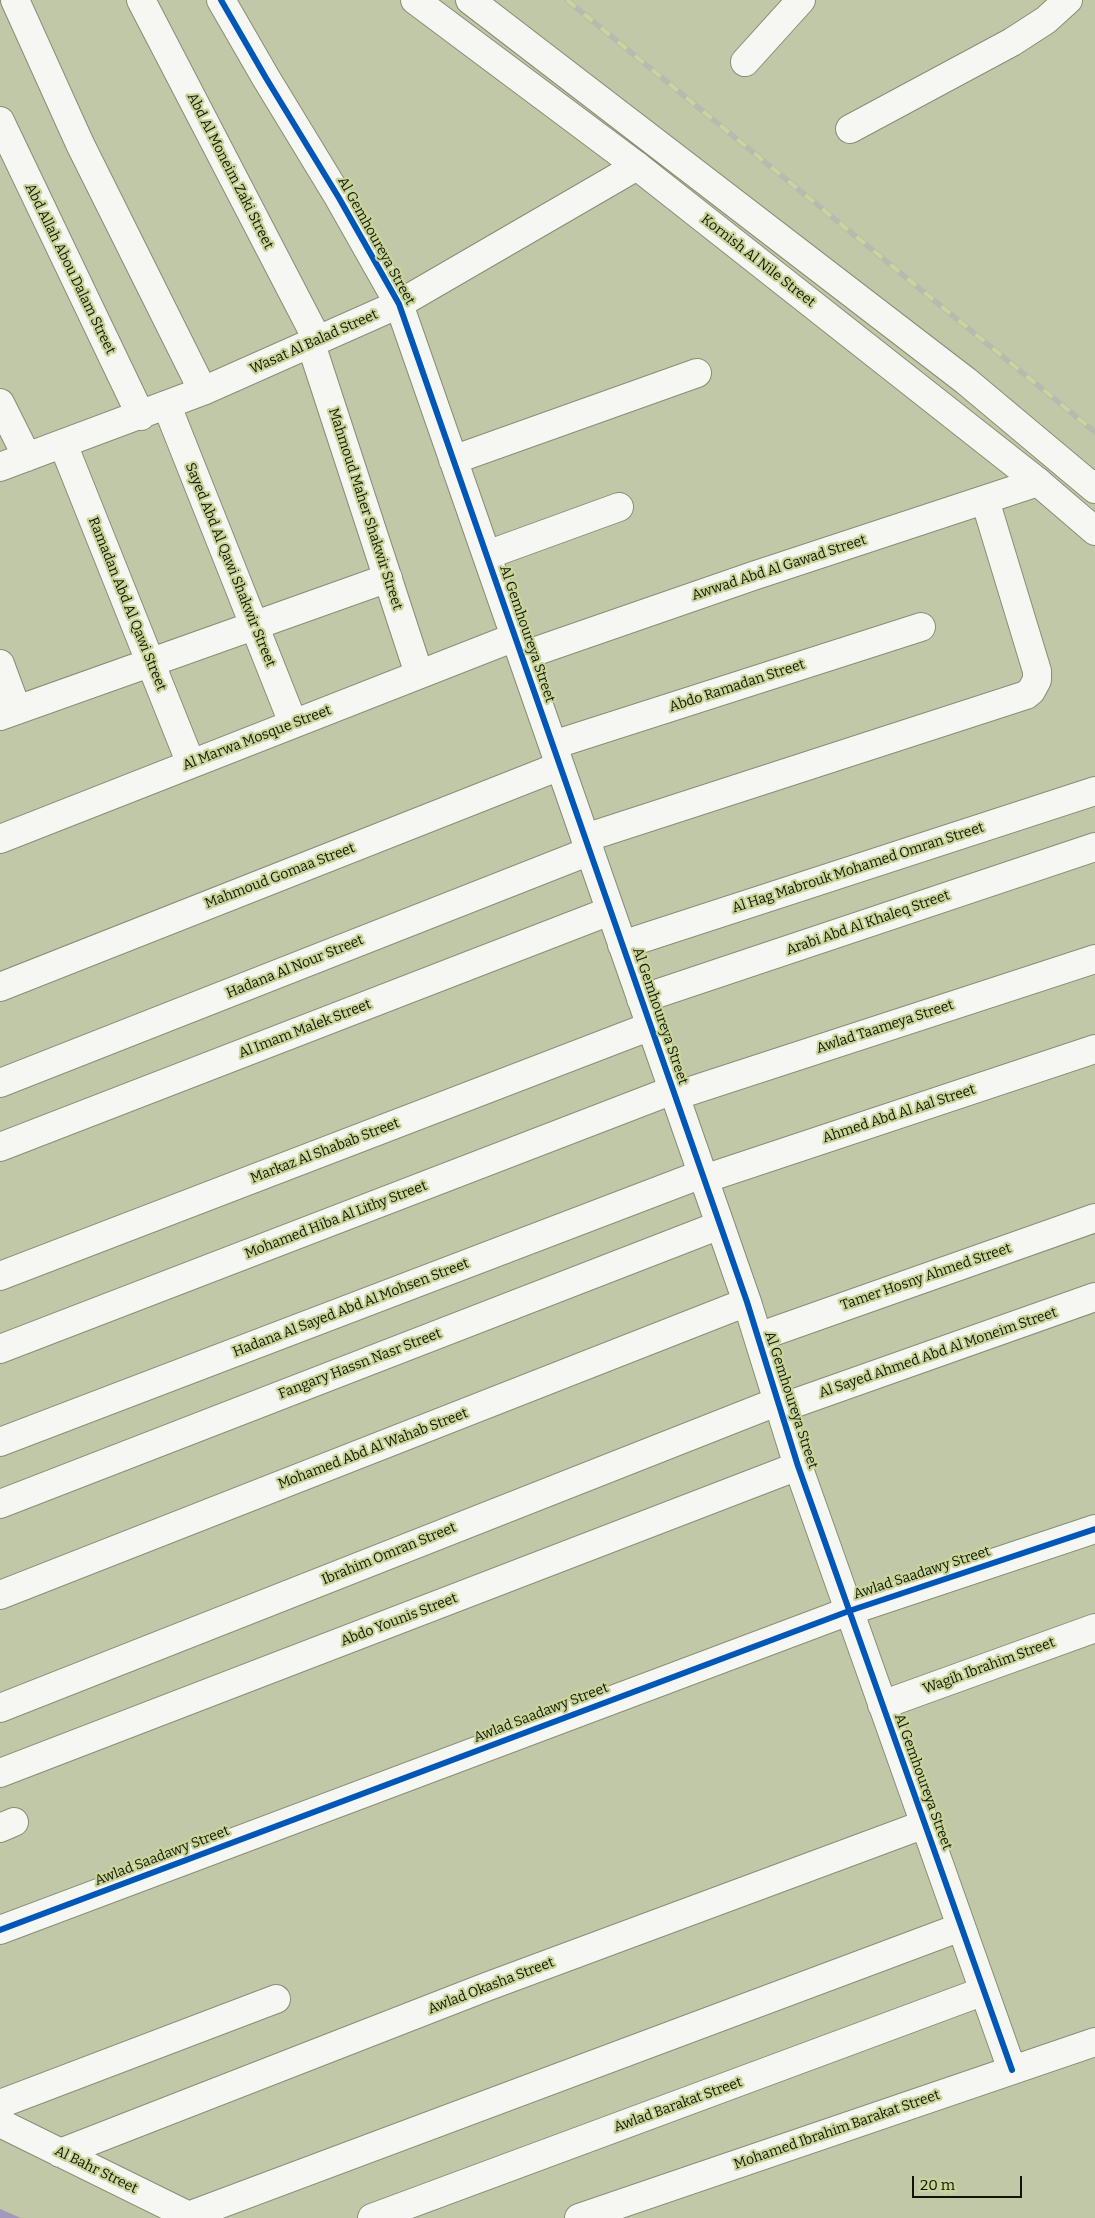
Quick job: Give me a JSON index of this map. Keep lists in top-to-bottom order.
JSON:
{
  "streets": {
    "street": [
      "Abd Al Moneim Zaki Street",
      "Al Gemhoureya Street",
      "Kornish Al Nile Street",
      "Abd Allah Abou Dalam Street",
      "Wasat Al Balad Street",
      "Mahmoud Maher Shakwir Street",
      "Sayed Abd Al Qawi Shakwir Street",
      "Awwad Abd Al Gawad Street",
      "Ramadan Abd Al Qawi Street",
      "Abdo Ramadan Street",
      "Al Marwa Mosque Street",
      "Al Hag Mabrouk Mohamed Omran Street",
      "Mahmoud Gomaa Street",
      "Arabi Abd Al Khaleq Street",
      "Hadana Al Nour Street",
      "Awlad Taameya Street",
      "Al Imam Malek Street",
      "Ahmed Abd Al Aal Street",
      "Markaz Al Shabab Street",
      "Mohamed Hiba Al Lithy Street",
      "Tamer Hosny Ahmed Street",
      "Hadana Al Sayed Abd Al Mohsen Street",
      "Al Sayed Ahmed Abd Al Moneim Street",
      "Fangary Hassn Nasr Street",
      "Mohamed Abd Al Wahab Street",
      "Ibrahim Omran Street",
      "Awlad Saadawy Street",
      "Abdo Younis Street",
      "Wagih Ibrahim Street",
      "Awlad Okasha Street",
      "Awlad Barakat Street",
      "Mohamed Ibrahim Barakat Street",
      "Al Bahr Street"
    ]
  },
  "crossings": [
    ["Abd Al Moneim Zaki Street", "Wasat Al Balad Street"],
    ["Abd Al Moneim Zaki Street", "Mahmoud Maher Shakwir Street"],
    ["Al Gemhoureya Street", "Wasat Al Balad Street"],
    ["Al Gemhoureya Street", "Awwad Abd Al Gawad Street"],
    ["Al Gemhoureya Street", "Abdo Ramadan Street"],
    ["Al Gemhoureya Street", "Al Marwa Mosque Street"],
    ["Al Gemhoureya Street", "Al Hag Mabrouk Mohamed Omran Street"],
    ["Al Gemhoureya Street", "Mahmoud Gomaa Street"],
    ["Al Gemhoureya Street", "Arabi Abd Al Khaleq Street"],
    ["Al Gemhoureya Street", "Hadana Al Nour Street"],
    ["Al Gemhoureya Street", "Awlad Taameya Street"],
    ["Al Gemhoureya Street", "Al Imam Malek Street"],
    ["Al Gemhoureya Street", "Ahmed Abd Al Aal Street"],
    ["Al Gemhoureya Street", "Markaz Al Shabab Street"],
    ["Al Gemhoureya Street", "Mohamed Hiba Al Lithy Street"],
    ["Al Gemhoureya Street", "Tamer Hosny Ahmed Street"],
    ["Al Gemhoureya Street", "Hadana Al Sayed Abd Al Mohsen Street"],
    ["Al Gemhoureya Street", "Al Sayed Ahmed Abd Al Moneim Street"],
    ["Al Gemhoureya Street", "Fangary Hassn Nasr Street"],
    ["Al Gemhoureya Street", "Mohamed Abd Al Wahab Street"],
    ["Al Gemhoureya Street", "Ibrahim Omran Street"],
    ["Al Gemhoureya Street", "Awlad Saadawy Street"],
    ["Al Gemhoureya Street", "Abdo Younis Street"],
    ["Al Gemhoureya Street", "Wagih Ibrahim Street"],
    ["Al Gemhoureya Street", "Awlad Okasha Street"],
    ["Al Gemhoureya Street", "Awlad Barakat Street"],
    ["Al Gemhoureya Street", "Mohamed Ibrahim Barakat Street"],
    ["Kornish Al Nile Street", "Wasat Al Balad Street"],
    ["Kornish Al Nile Street", "Awwad Abd Al Gawad Street"],
    ["Abd Allah Abou Dalam Street", "Wasat Al Balad Street"],
    ["Wasat Al Balad Street", "Mahmoud Maher Shakwir Street"],
    ["Wasat Al Balad Street", "Sayed Abd Al Qawi Shakwir Street"],
    ["Wasat Al Balad Street", "Ramadan Abd Al Qawi Street"],
    ["Mahmoud Maher Shakwir Street", "Al Marwa Mosque Street"],
    ["Sayed Abd Al Qawi Shakwir Street", "Al Marwa Mosque Street"],
    ["Awwad Abd Al Gawad Street", "Al Marwa Mosque Street"],
    ["Awwad Abd Al Gawad Street", "Hadana Al Nour Street"],
    ["Ramadan Abd Al Qawi Street", "Al Marwa Mosque Street"],
    ["Abdo Ramadan Street", "Mahmoud Gomaa Street"],
    ["Awlad Taameya Street", "Mohamed Hiba Al Lithy Street"],
    ["Ahmed Abd Al Aal Street", "Hadana Al Sayed Abd Al Mohsen Street"],
    ["Al Sayed Ahmed Abd Al Moneim Street", "Ibrahim Omran Street"],
    ["Awlad Okasha Street", "Al Bahr Street"]
  ],
  "scale_bar": "20 m"
}
